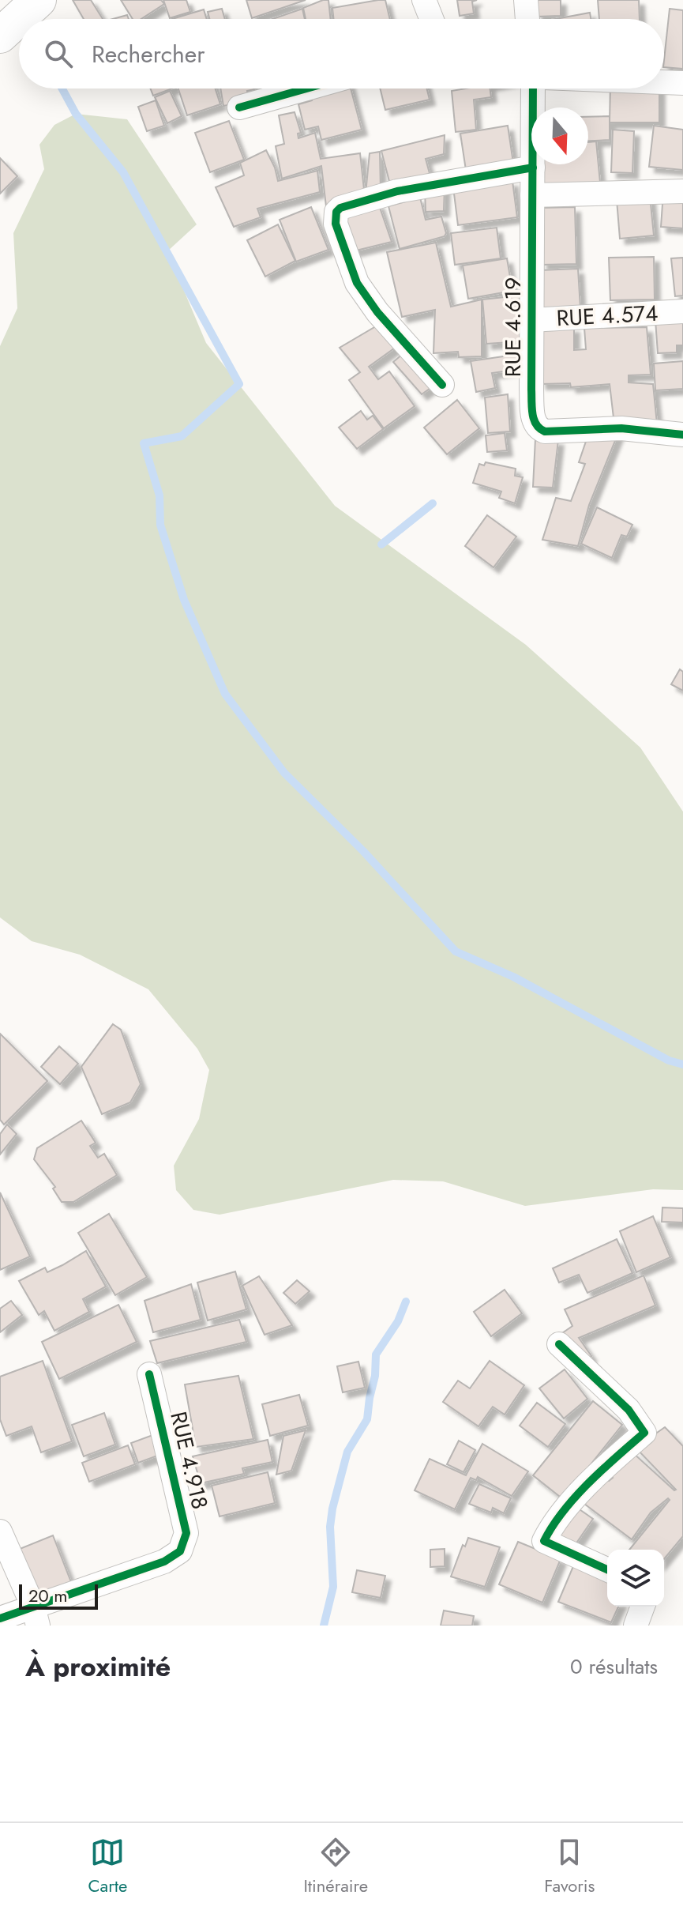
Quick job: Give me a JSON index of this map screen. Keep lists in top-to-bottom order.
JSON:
{
  "streets": {
    "street": ["RUE 4.574", "RUE 4.619", "RUE 4.918"]
  },
  "crossings": [
    ["RUE 4.574", "RUE 4.619"]
  ],
  "scale_bar": "20 m",
  "north": "bottom",
  "page": {
    "search": "Rechercher",
    "scale": "20 m",
    "heading": ["À proximité", "0 résultats"],
    "nav": ["Carte", "Itinéraire", "Favoris"]
  }
}
